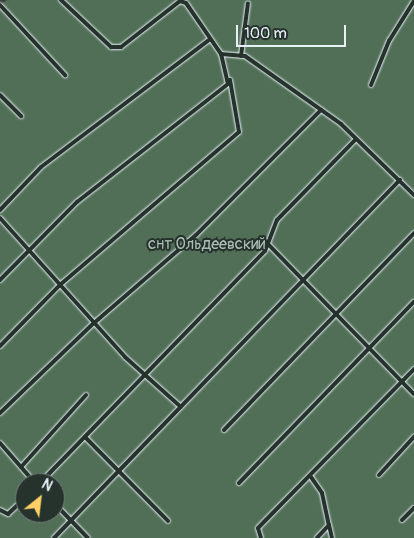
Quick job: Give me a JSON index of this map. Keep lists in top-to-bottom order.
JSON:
{
  "parks": ["снт Ольдеевский"],
  "scale_bar": "100 m",
  "north": "top right"
}
